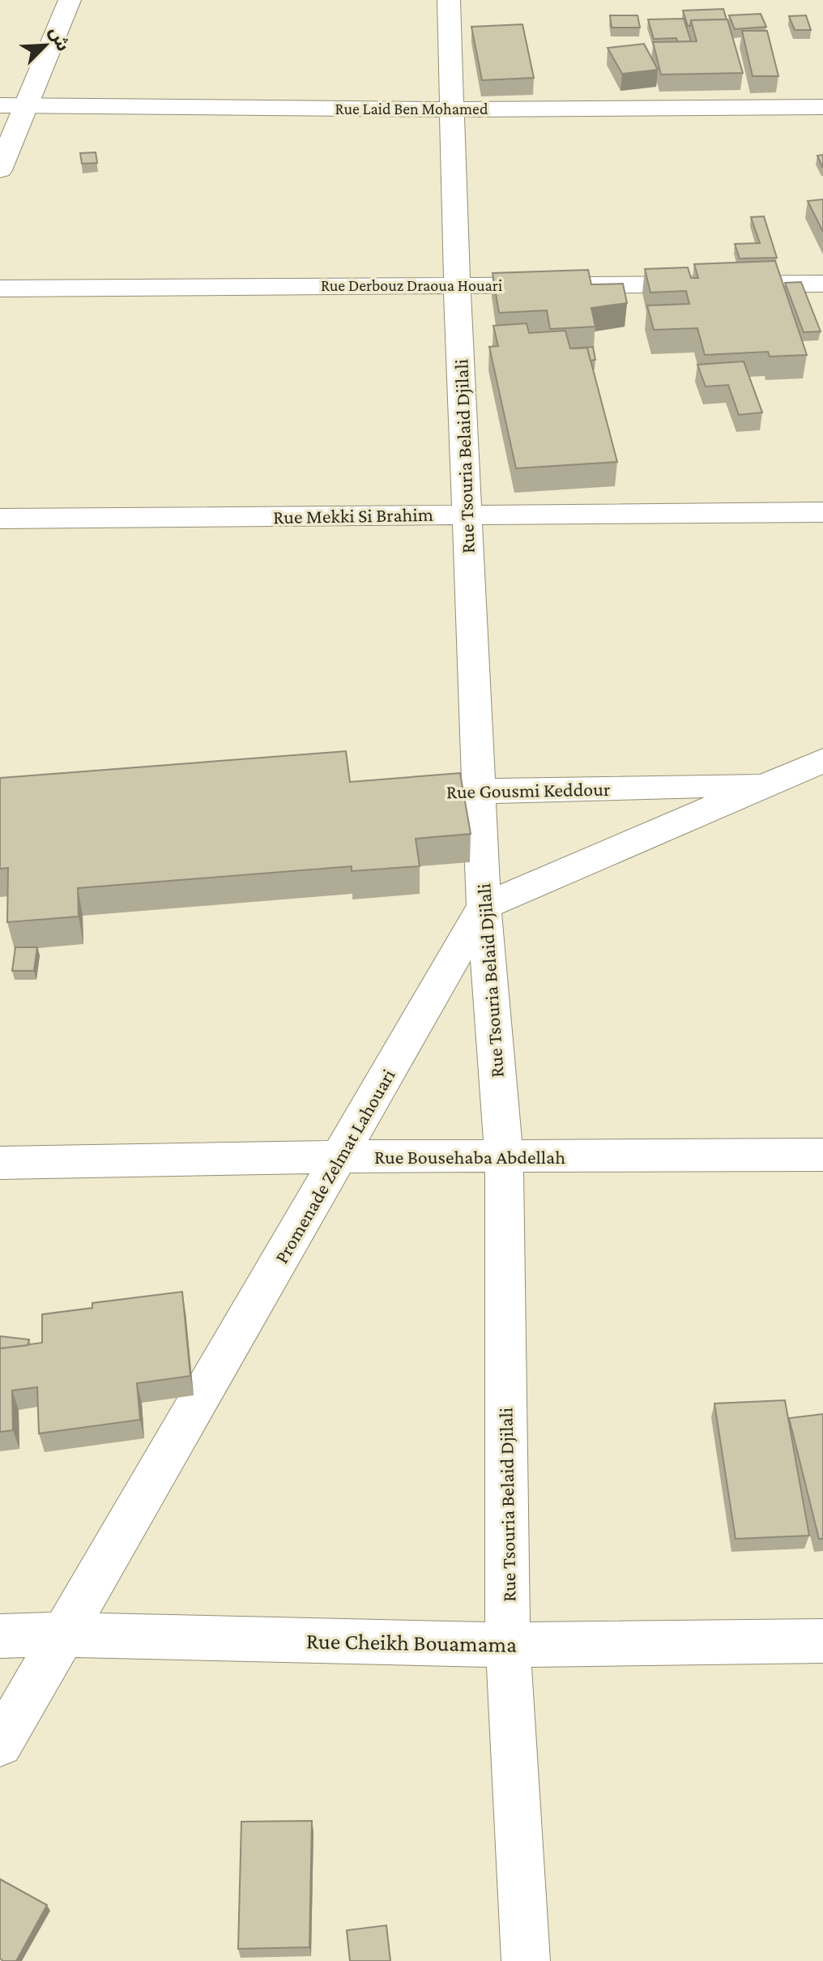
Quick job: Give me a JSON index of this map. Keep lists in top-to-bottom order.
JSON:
{
  "streets": {
    "street": [
      "Rue Laid Ben Mohamed",
      "Rue Derbouz Draoua Houari",
      "Rue Tsouria Belaid Djilali",
      "Rue Mekki Si Brahim",
      "Rue Gousmi Keddour",
      "Rue Bousehaba Abdellah",
      "Promenade Zelmat Lahouari",
      "Rue Cheikh Bouamama"
    ]
  },
  "crossings": [
    ["Rue Laid Ben Mohamed", "Rue Tsouria Belaid Djilali"],
    ["Rue Derbouz Draoua Houari", "Rue Tsouria Belaid Djilali"],
    ["Rue Tsouria Belaid Djilali", "Rue Mekki Si Brahim"],
    ["Rue Tsouria Belaid Djilali", "Rue Gousmi Keddour"],
    ["Rue Tsouria Belaid Djilali", "Rue Bousehaba Abdellah"],
    ["Rue Tsouria Belaid Djilali", "Promenade Zelmat Lahouari"],
    ["Rue Tsouria Belaid Djilali", "Rue Cheikh Bouamama"],
    ["Rue Bousehaba Abdellah", "Promenade Zelmat Lahouari"],
    ["Promenade Zelmat Lahouari", "Rue Cheikh Bouamama"]
  ],
  "north": "top right"
}
